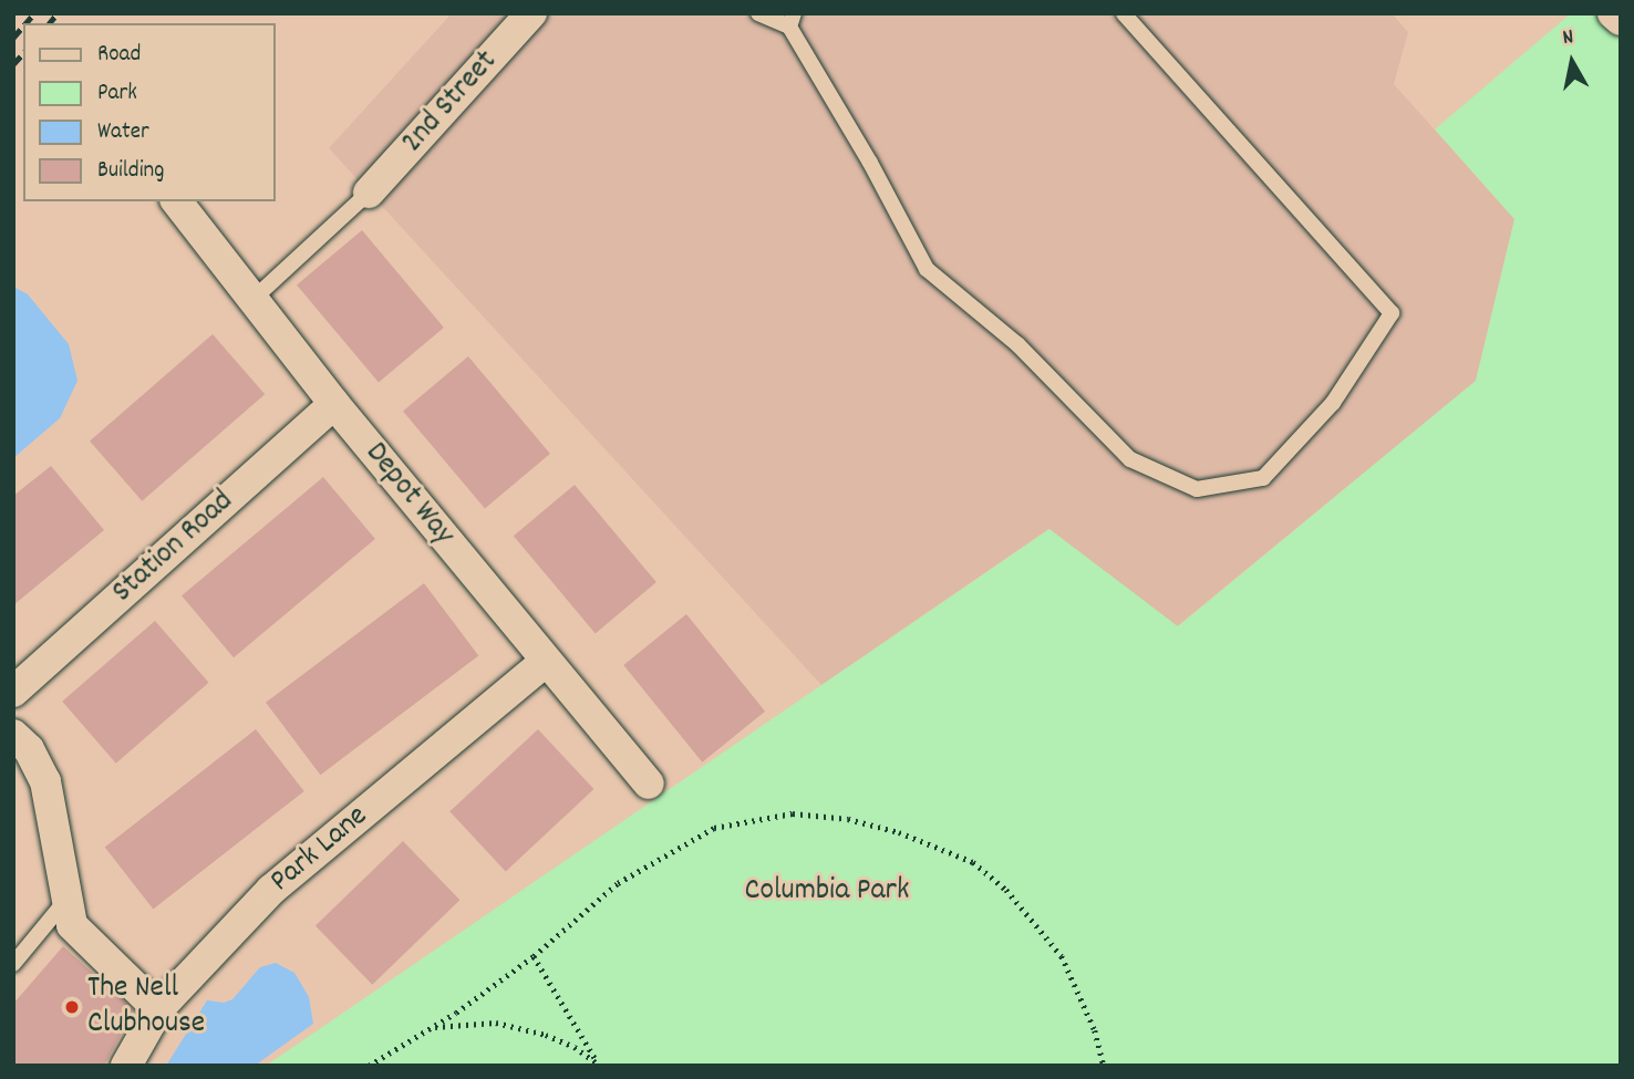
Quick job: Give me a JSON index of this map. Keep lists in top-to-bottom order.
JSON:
{
  "streets": {
    "street": [
      "2nd Street",
      "Depot Way",
      "Station Road",
      "Park Lane"
    ]
  },
  "crossings": [
    ["Depot Way", "Station Road"],
    ["Depot Way", "Park Lane"]
  ],
  "parks": ["Columbia Park"],
  "places": ["The Nell Clubhouse"],
  "legend": [
    "Road",
    "Park",
    "Water",
    "Building"
  ],
  "north": "top"
}
